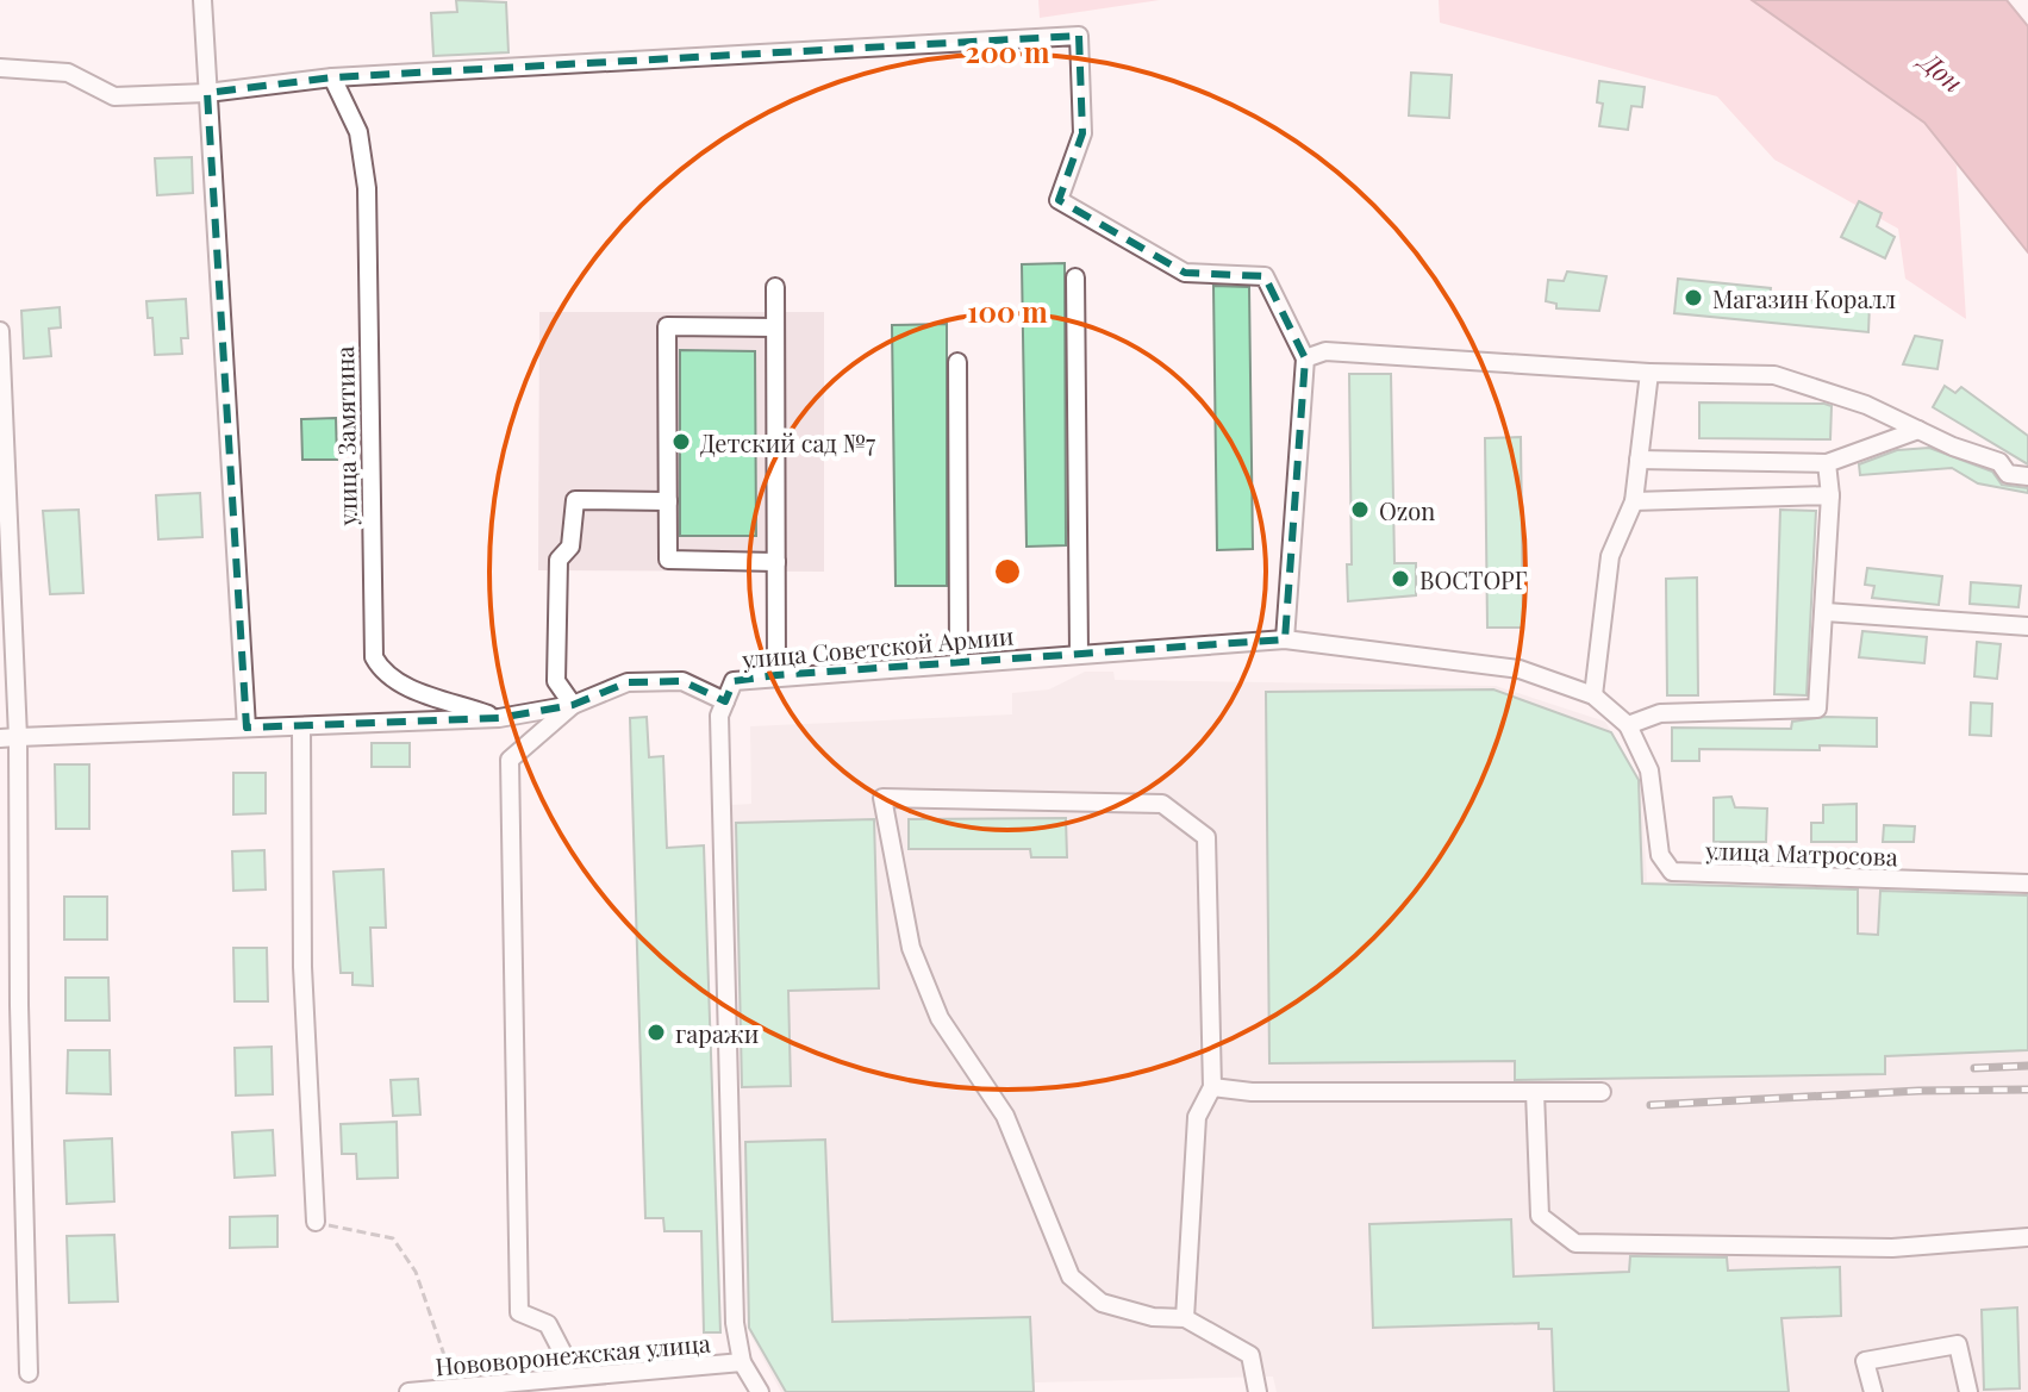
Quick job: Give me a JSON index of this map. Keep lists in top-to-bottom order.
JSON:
{
  "streets": {
    "street": [
      "улица Замятина",
      "улица Советской Армии",
      "улица Матросова",
      "Нововоронежская улица"
    ]
  },
  "crossings": [
    ["улица Замятина", "улица Советской Армии"],
    ["улица Советской Армии", "улица Матросова"],
    ["улица Советской Армии", "Нововоронежская улица"]
  ],
  "water": ["Дон"],
  "places": [
    "Магазин Коралл",
    "Детский сад №7",
    "Ozon",
    "ВОСТОРГ",
    "гаражи"
  ],
  "rings": ["200 m", "100 m"]
}
